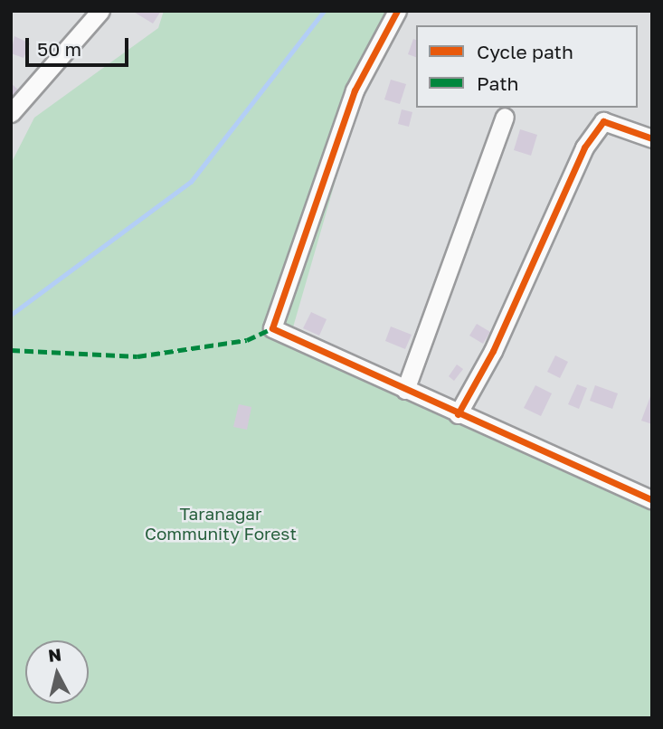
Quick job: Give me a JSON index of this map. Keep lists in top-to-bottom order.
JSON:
{
  "parks": ["Taranagar Community Forest"],
  "legend": ["Cycle path", "Path"],
  "scale_bar": "50 m",
  "north": "top"
}
